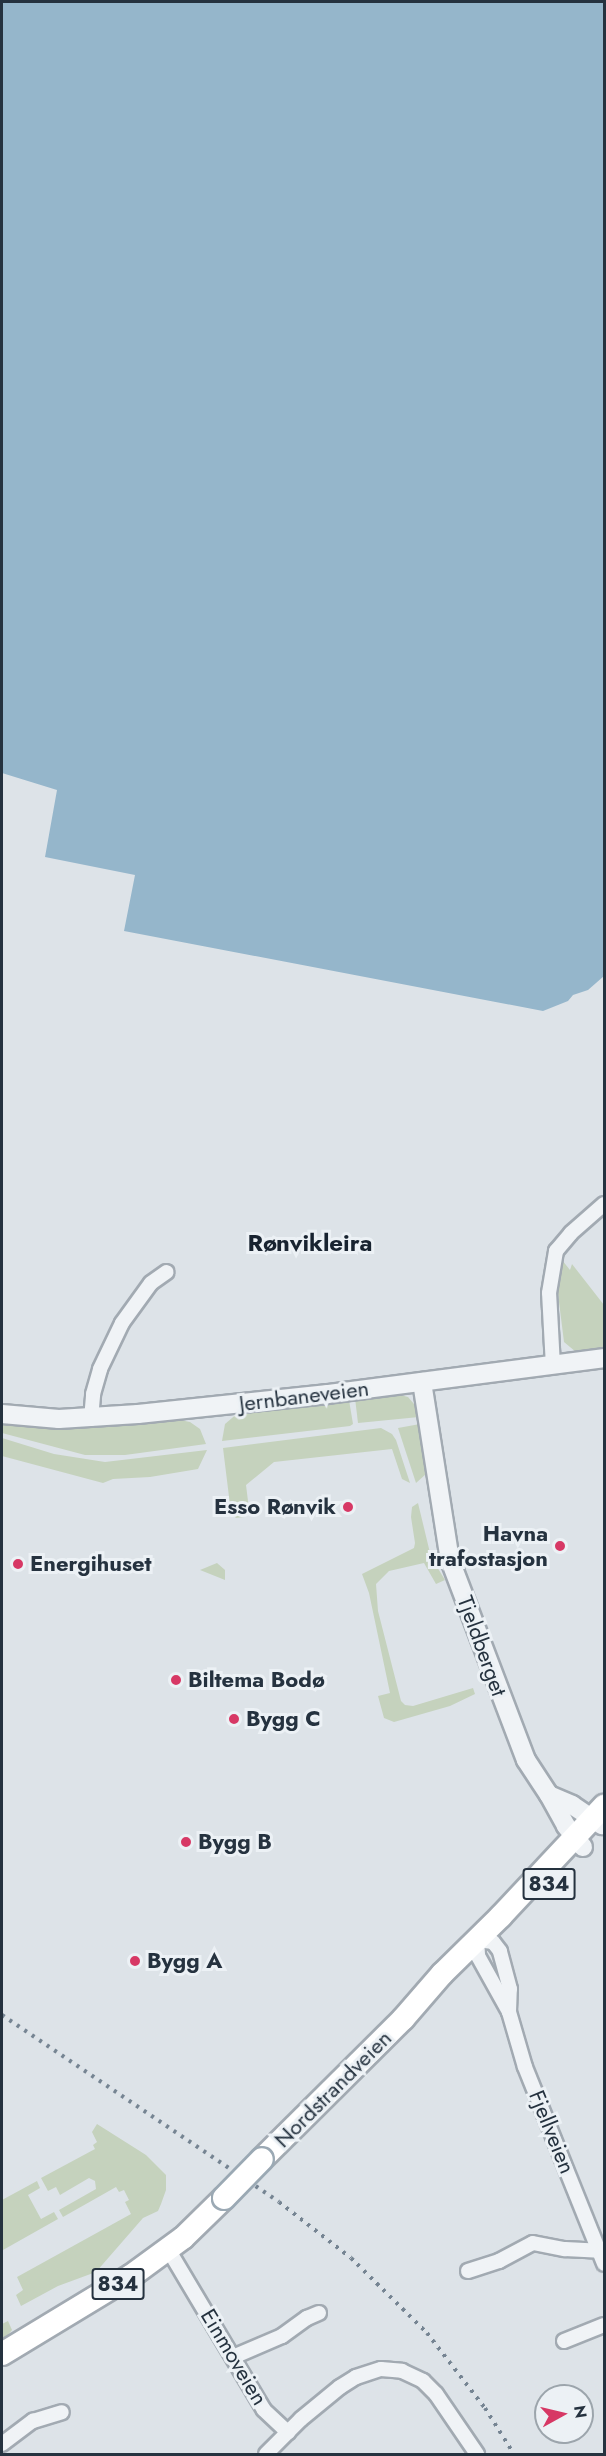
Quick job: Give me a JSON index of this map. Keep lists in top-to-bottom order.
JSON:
{
  "streets": {
    "main road": ["834", "Nordstrandveien"],
    "street": [
      "Jernbaneveien",
      "Tjeldberget",
      "Fjellveien",
      "Einmoveien"
    ]
  },
  "crossings": [
    ["Jernbaneveien", "Tjeldberget"],
    ["Tjeldberget", "Nordstrandveien"],
    ["834", "Nordstrandveien"],
    ["834", "Einmoveien"],
    ["Nordstrandveien", "Fjellveien"],
    ["Nordstrandveien", "Einmoveien"]
  ],
  "districts": ["Rønvikleira"],
  "places": [
    "Esso Rønvik",
    "Havna trafostasjon",
    "Energihuset",
    "Biltema Bodø",
    "Bygg C",
    "Bygg B",
    "Bygg A"
  ],
  "north": "right"
}
